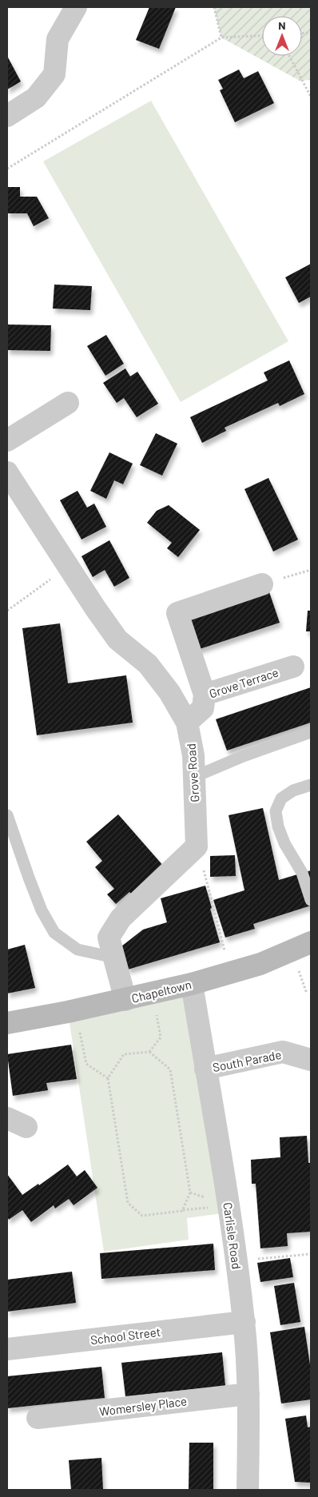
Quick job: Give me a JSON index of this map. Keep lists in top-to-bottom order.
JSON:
{
  "streets": {
    "main road": ["Chapeltown"],
    "street": [
      "Grove Terrace",
      "Grove Road",
      "South Parade",
      "Carlisle Road",
      "School Street",
      "Womersley Place"
    ]
  },
  "crossings": [
    ["Grove Terrace", "Grove Road"],
    ["Chapeltown", "Carlisle Road"],
    ["South Parade", "Carlisle Road"],
    ["Carlisle Road", "School Street"],
    ["Carlisle Road", "Womersley Place"]
  ],
  "north": "top"
}
